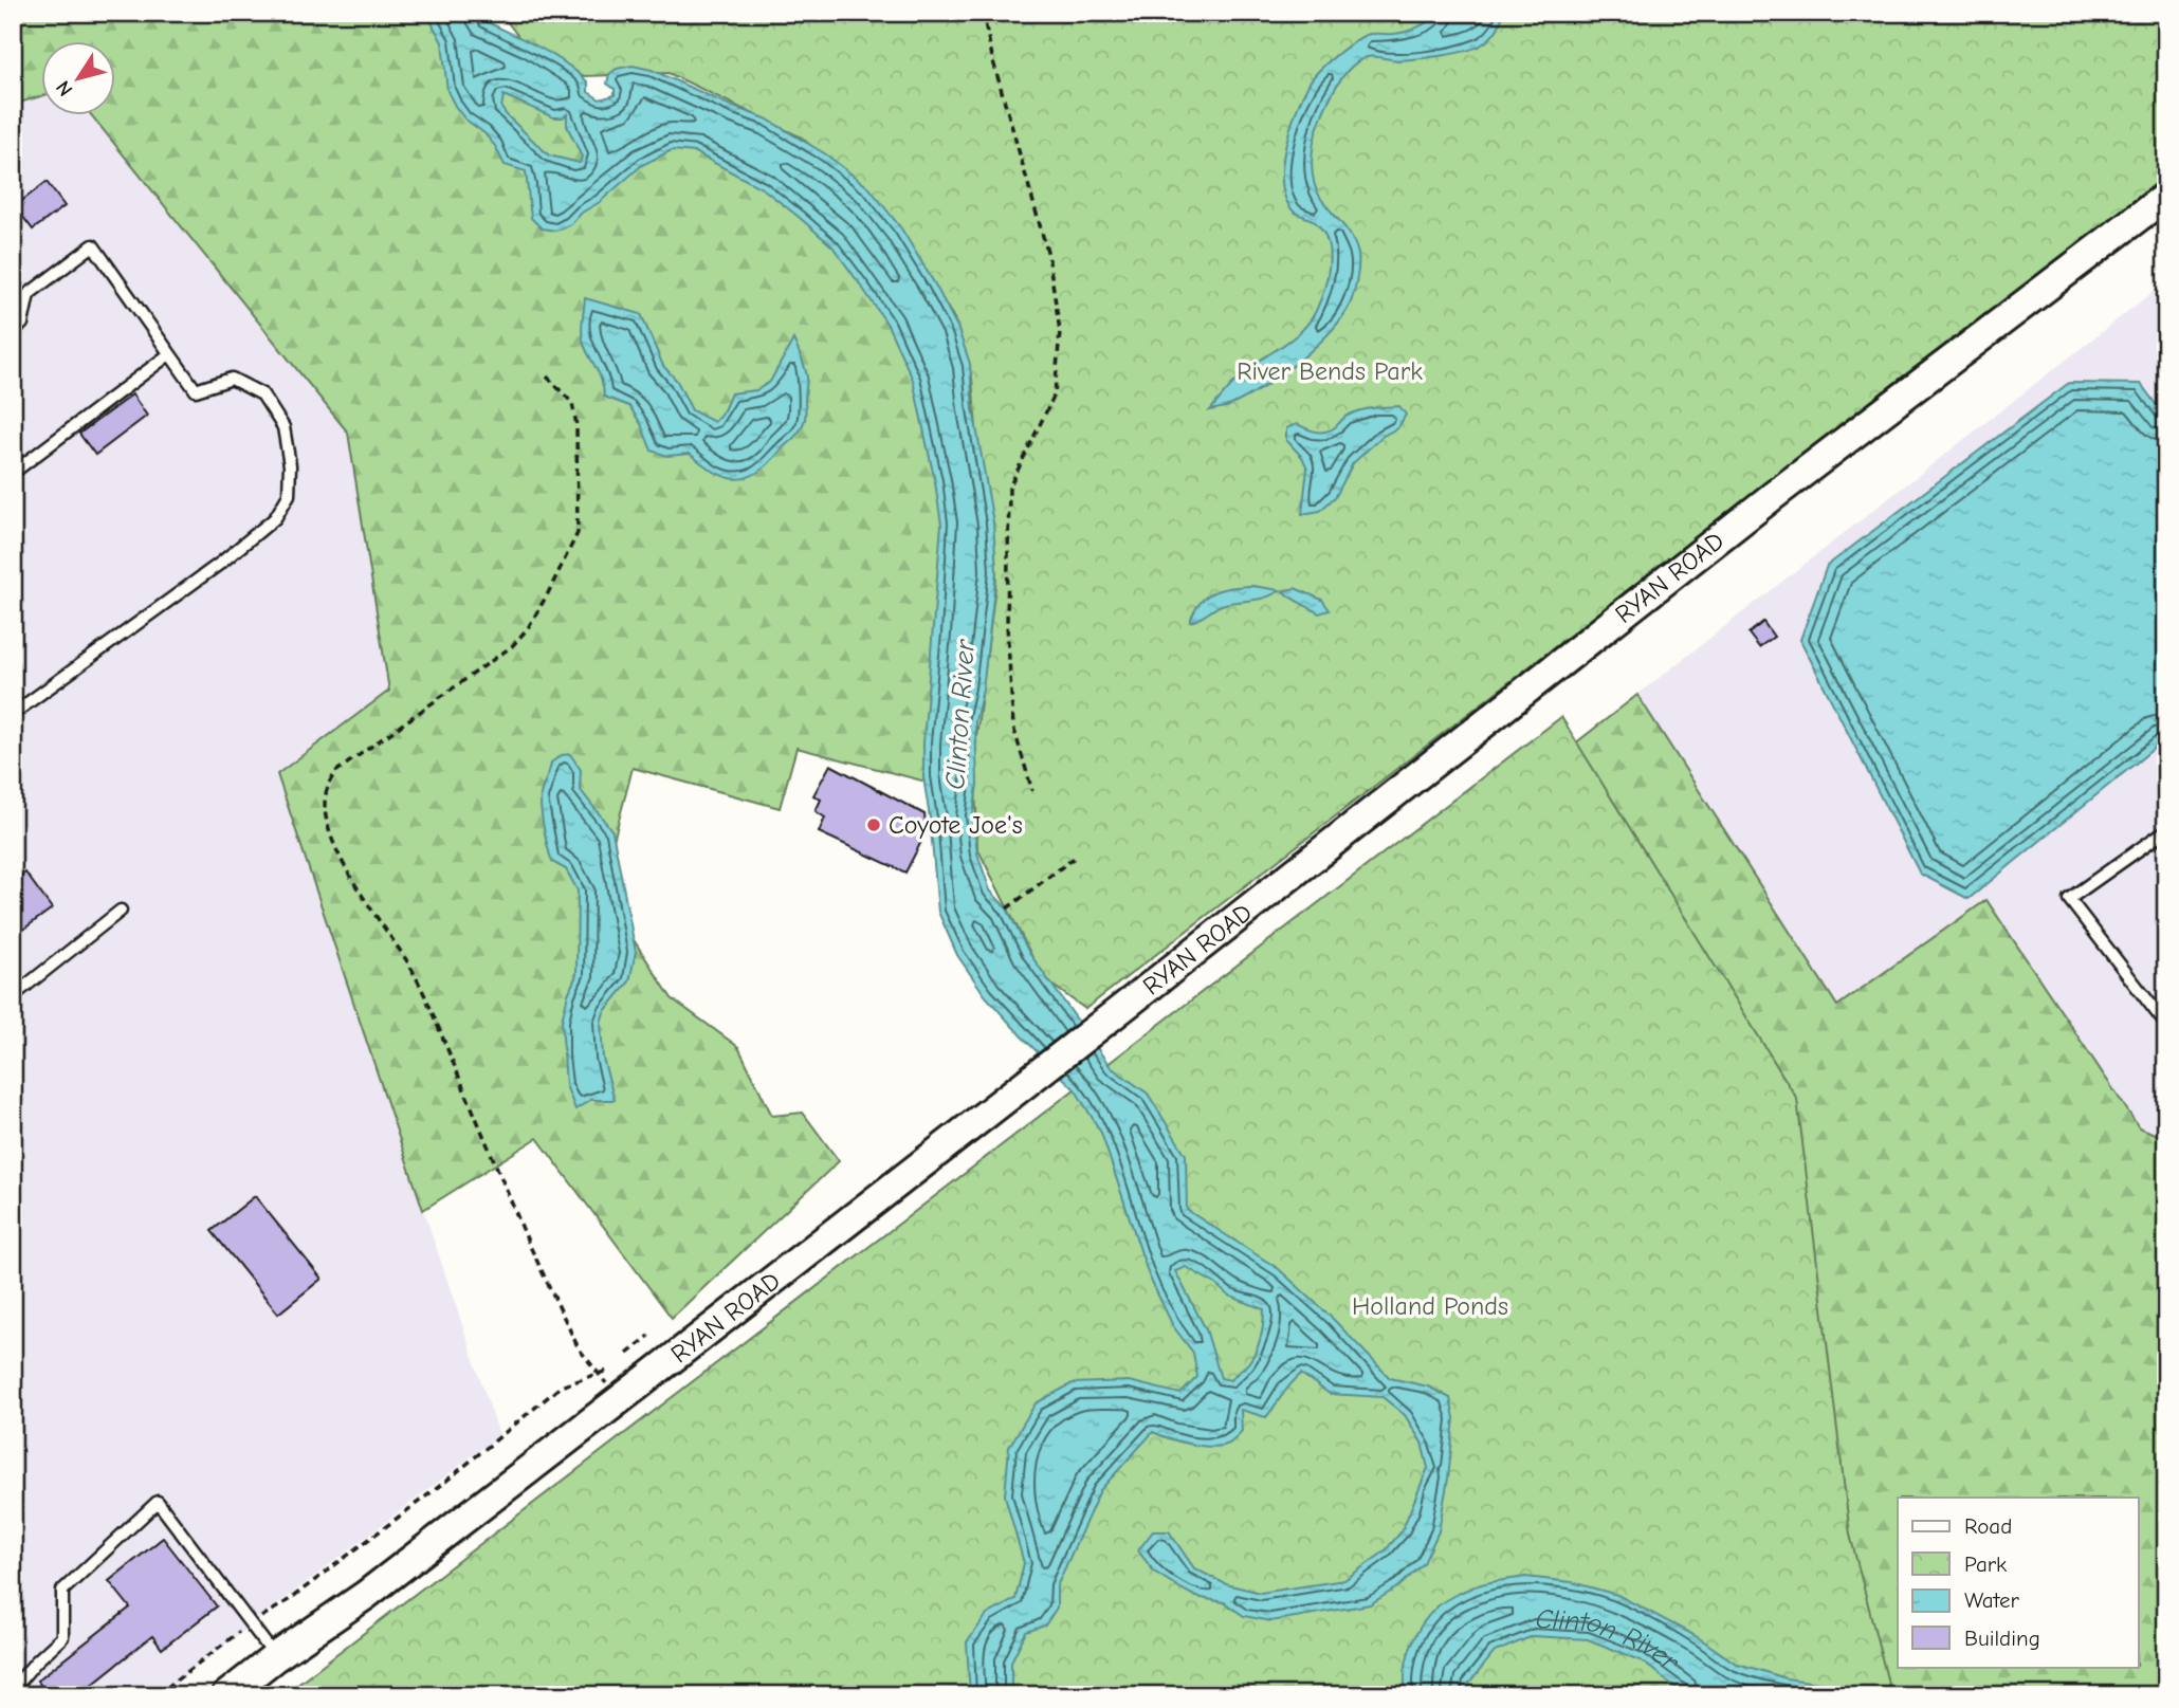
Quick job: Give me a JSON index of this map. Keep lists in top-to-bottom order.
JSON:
{
  "streets": {
    "street": ["RYAN ROAD"]
  },
  "water": ["Clinton River"],
  "parks": ["River Bends Park", "Holland Ponds"],
  "places": ["Coyote Joe's"],
  "legend": [
    "Road",
    "Park",
    "Water",
    "Building"
  ],
  "north": "bottom left"
}
